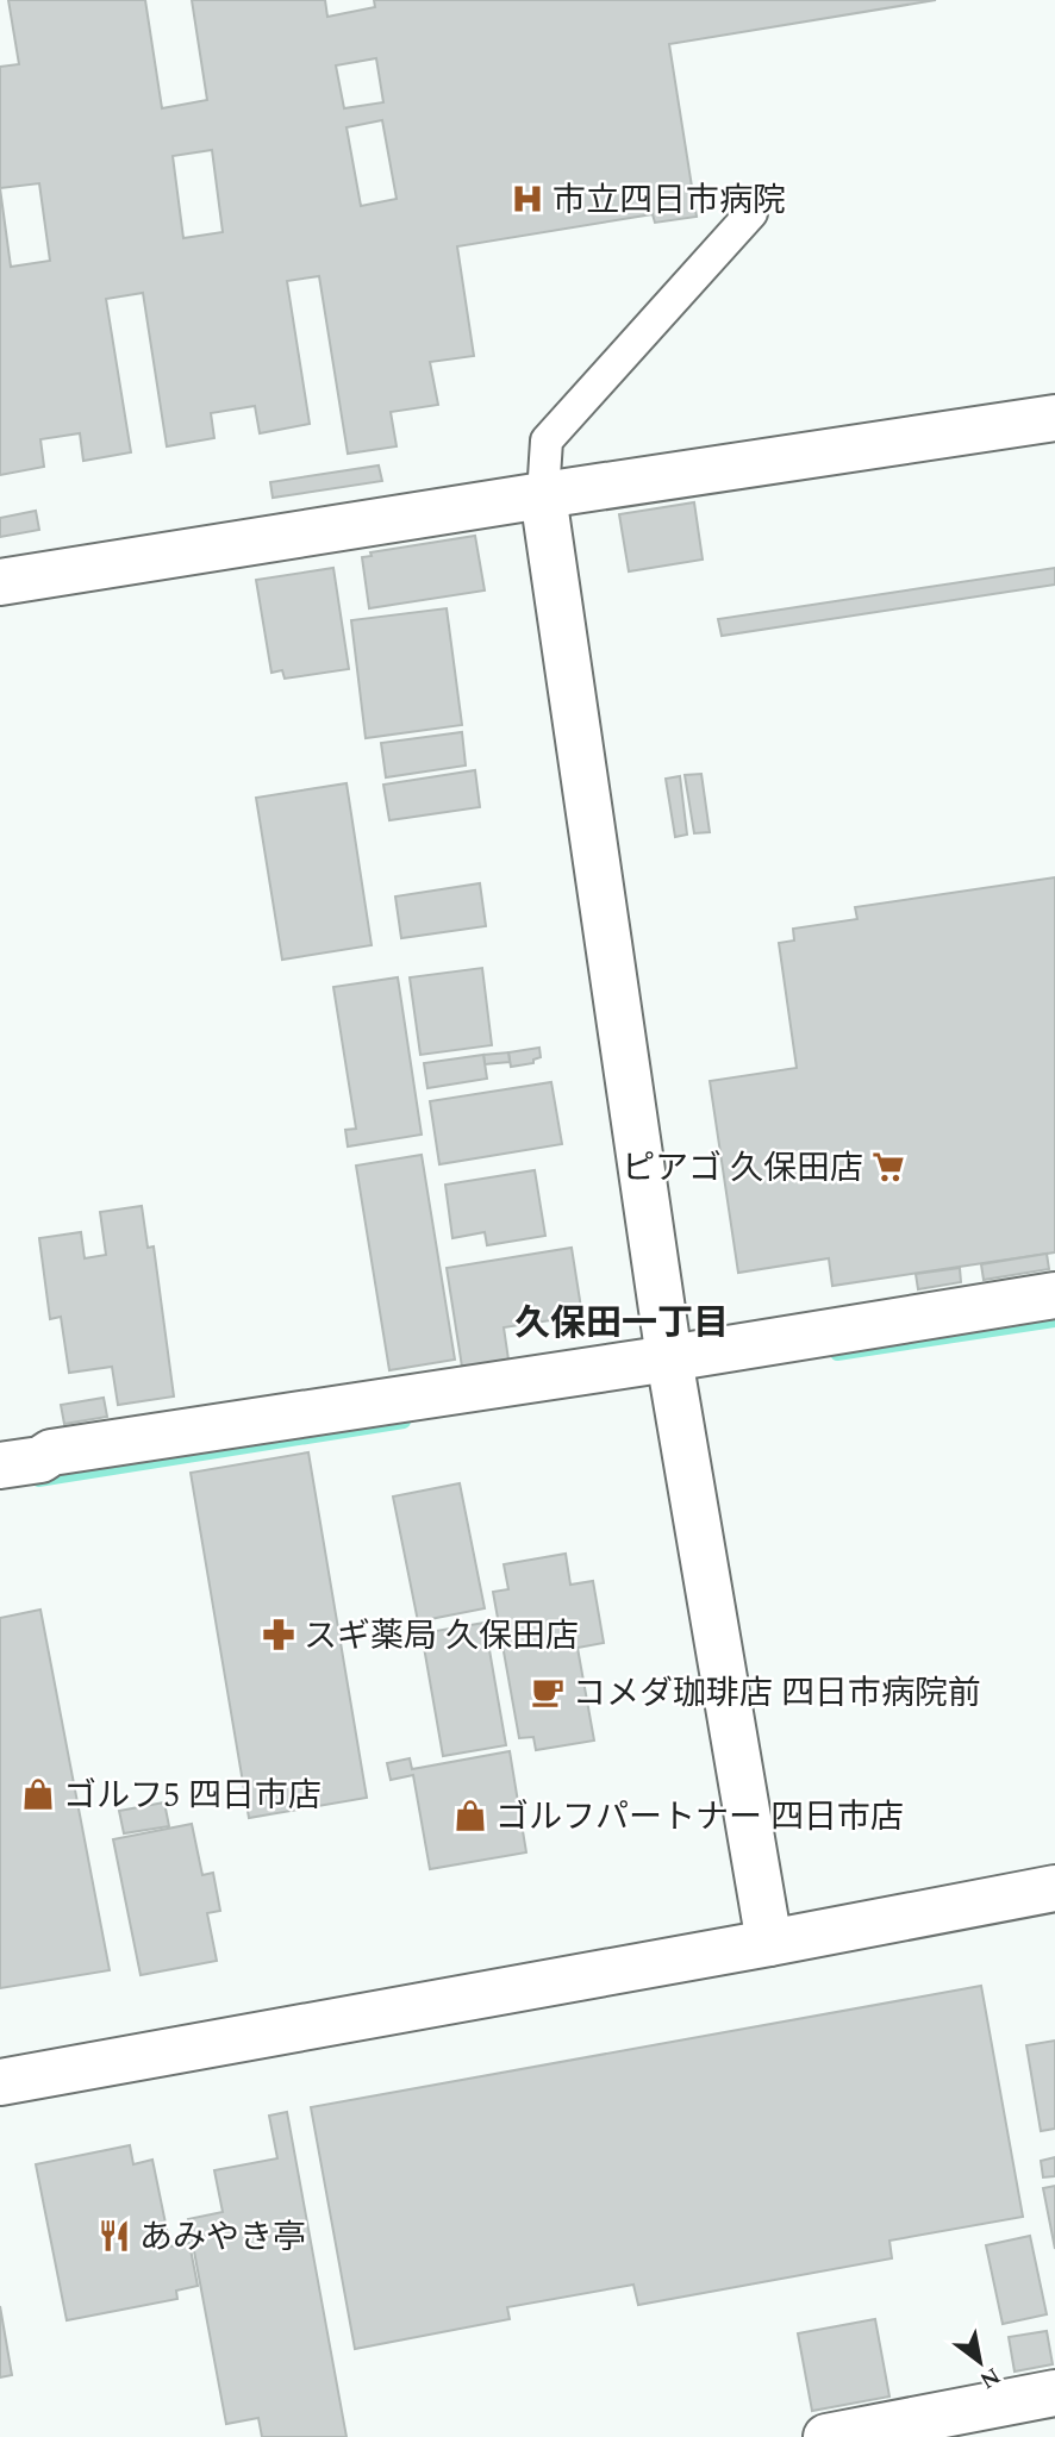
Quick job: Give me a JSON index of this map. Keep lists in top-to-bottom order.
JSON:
{
  "districts": ["久保田一丁目"],
  "places": {
    "hospital": ["市立四日市病院"],
    "supermarket": ["ピアゴ 久保田店"],
    "pharmacy": ["スギ薬局 久保田店"],
    "cafe": ["コメダ珈琲店 四日市病院前"],
    "shop": ["ゴルフ5 四日市店", "ゴルフパートナー 四日市店"],
    "restaurant": ["あみやき亭"]
  },
  "north": "bottom right"
}
